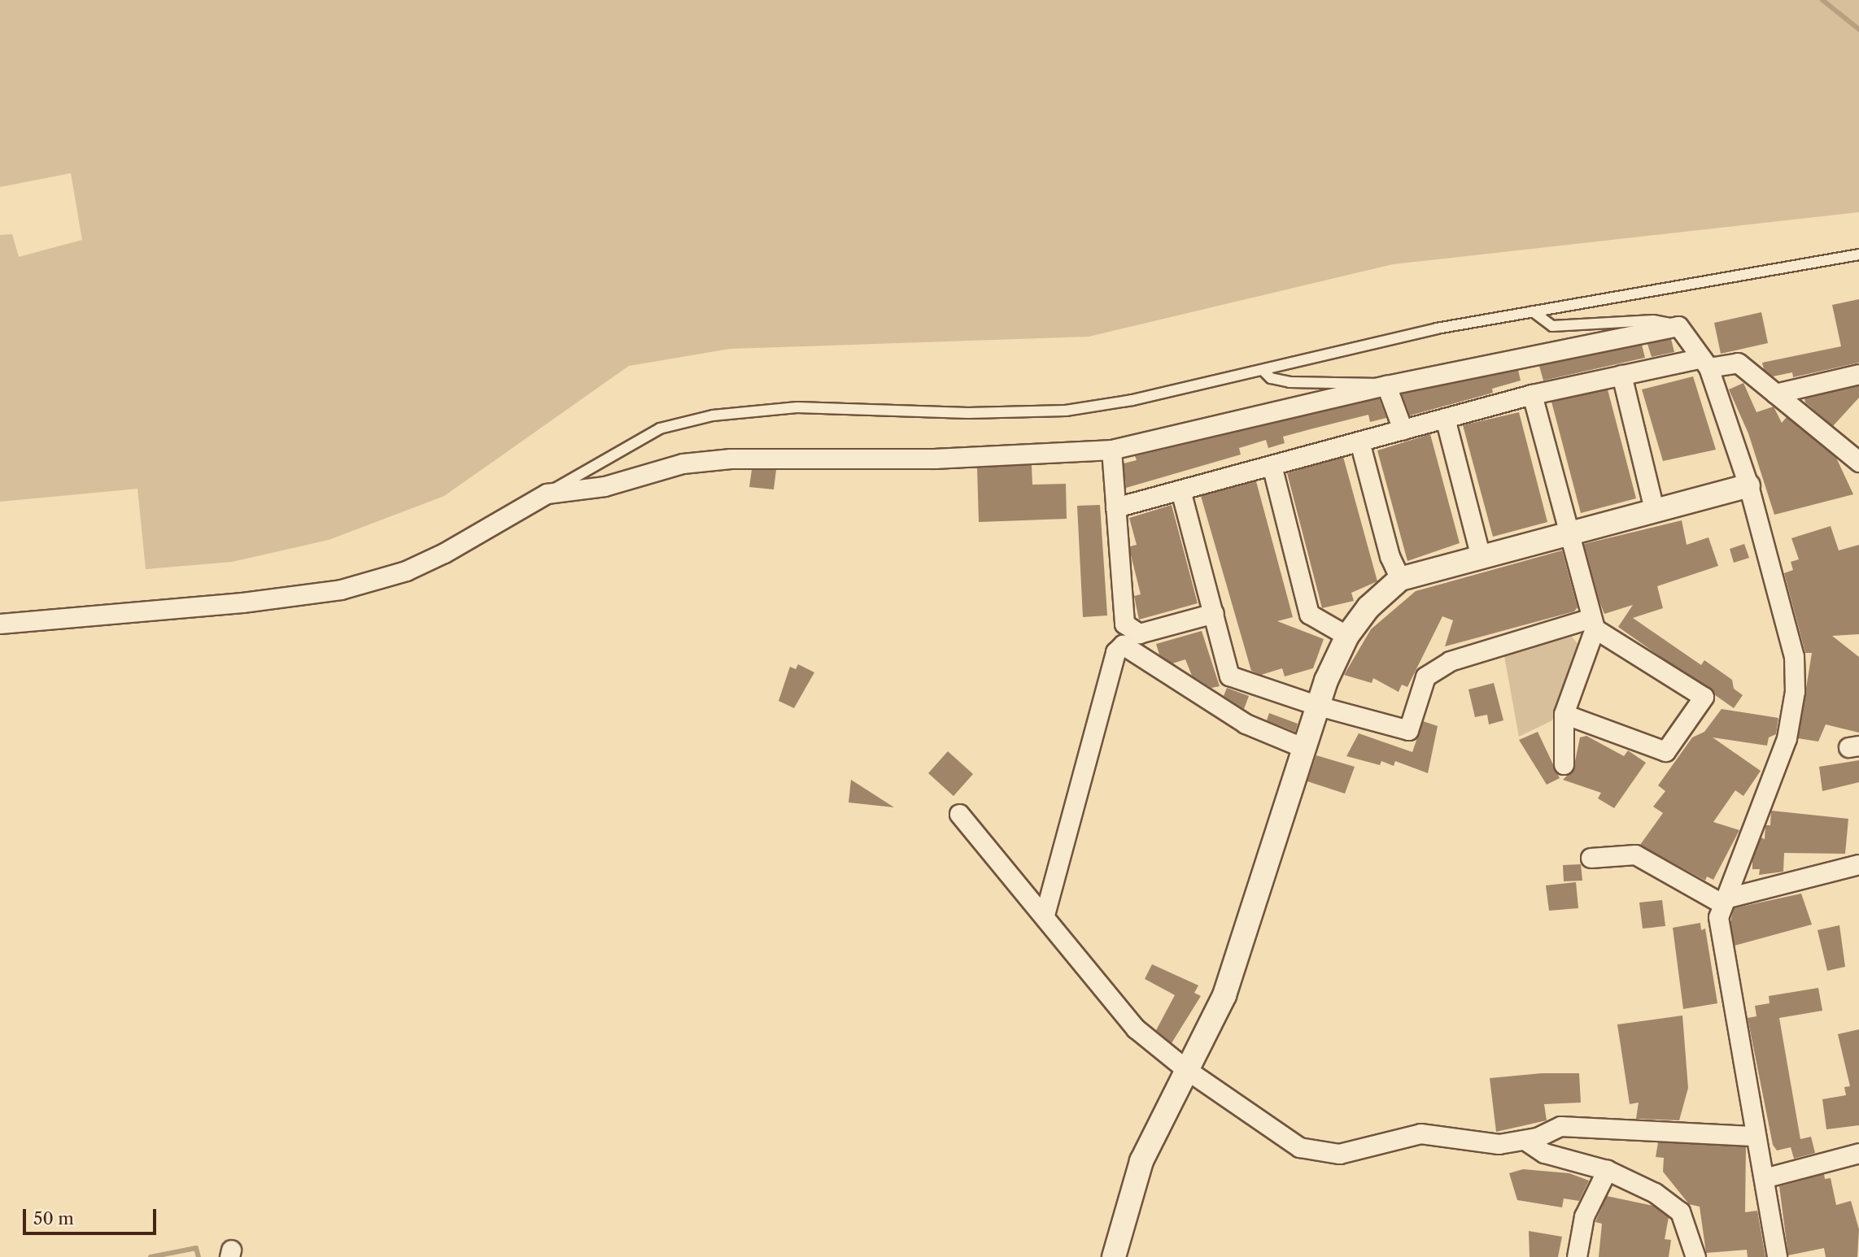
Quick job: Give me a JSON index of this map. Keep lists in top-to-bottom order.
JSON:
{
  "scale_bar": "50 m"
}
